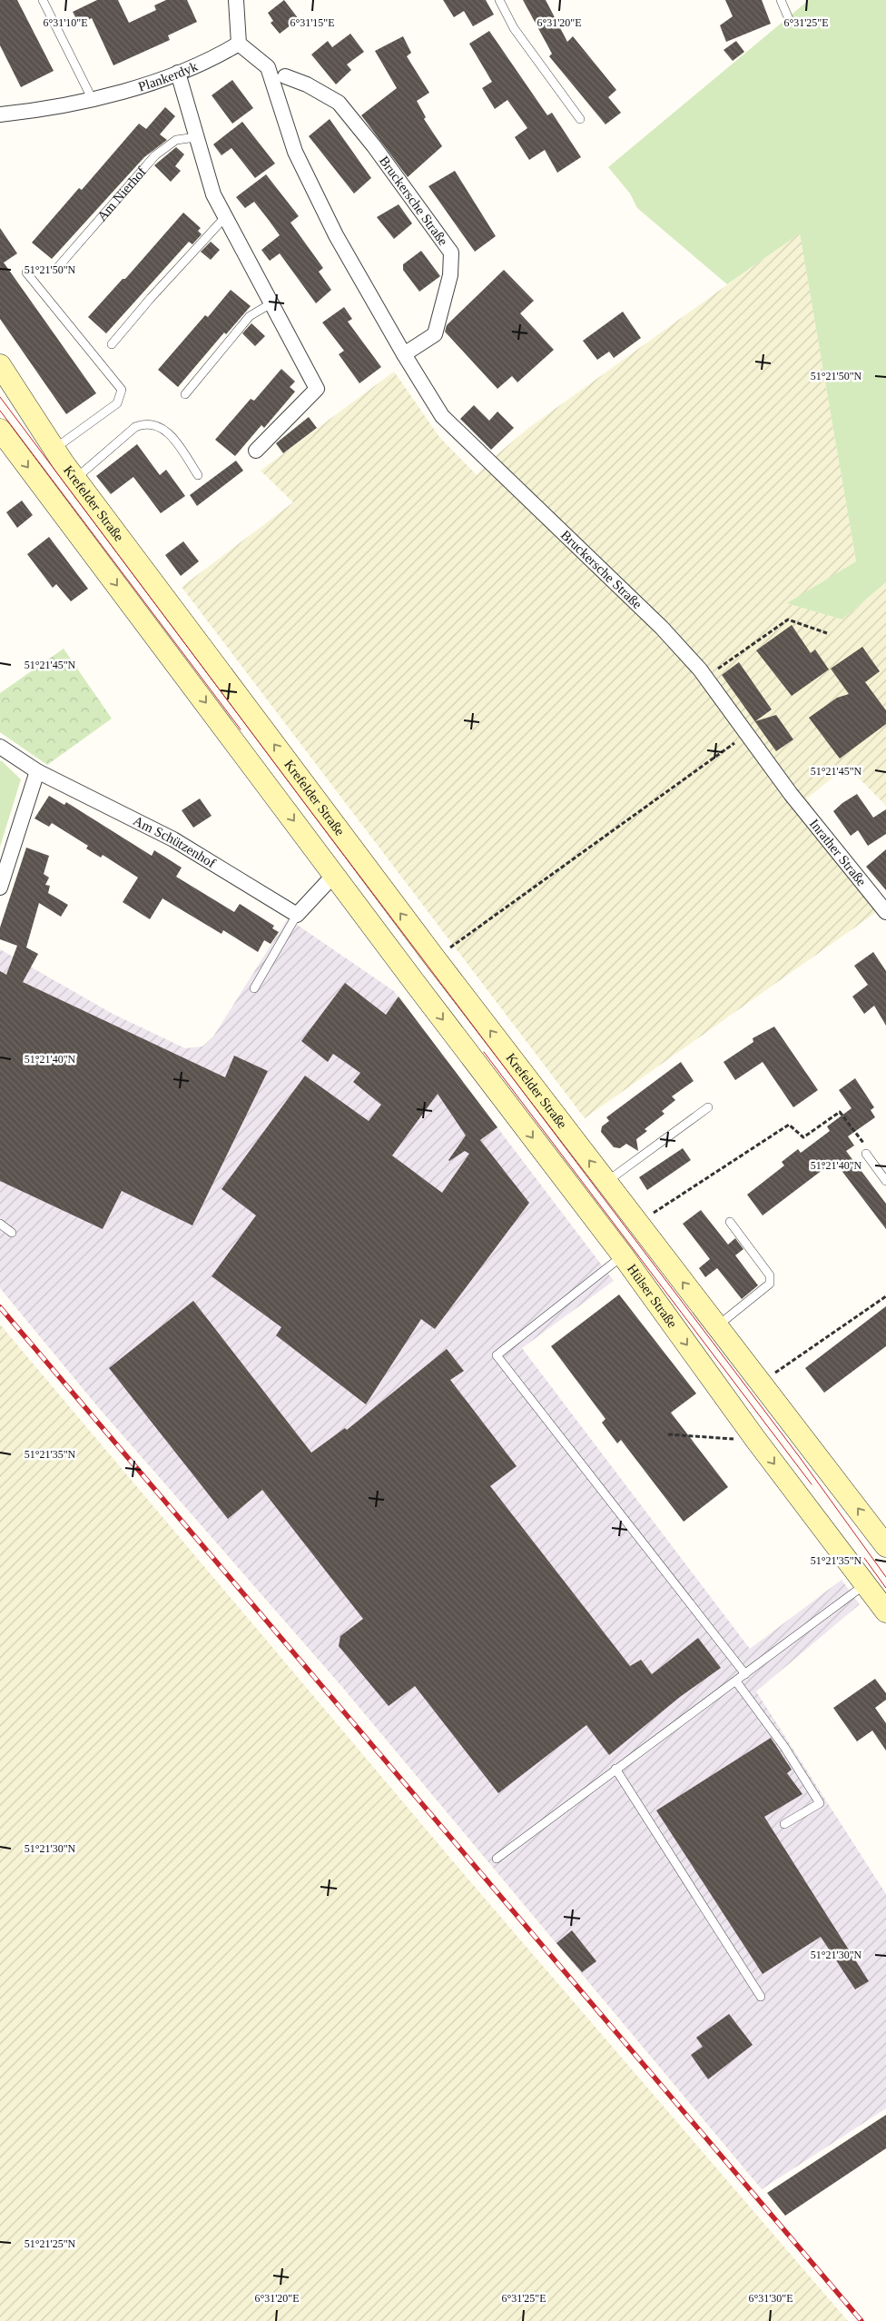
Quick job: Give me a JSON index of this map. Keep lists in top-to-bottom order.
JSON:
{
  "streets": {
    "street": [
      "Plankerdyk",
      "Bruckersche Straße",
      "Krefelder Straße",
      "Am Schützenhof",
      "Inrather Straße",
      "Hülser Straße"
    ],
    "lane": ["Am Nierhof"]
  },
  "crossings": [
    ["Plankerdyk", "Bruckersche Straße"],
    ["Bruckersche Straße", "Inrather Straße"]
  ],
  "coordinates": [
    "6°31'15\"E",
    "6°31'20\"E",
    "6°31'25\"E",
    "6°31'10\"E",
    "51°21'50\"N",
    "51°21'45\"N",
    "51°21'40\"N",
    "51°21'35\"N",
    "51°21'30\"N",
    "51°21'25\"N",
    "6°31'30\"E"
  ]
}
